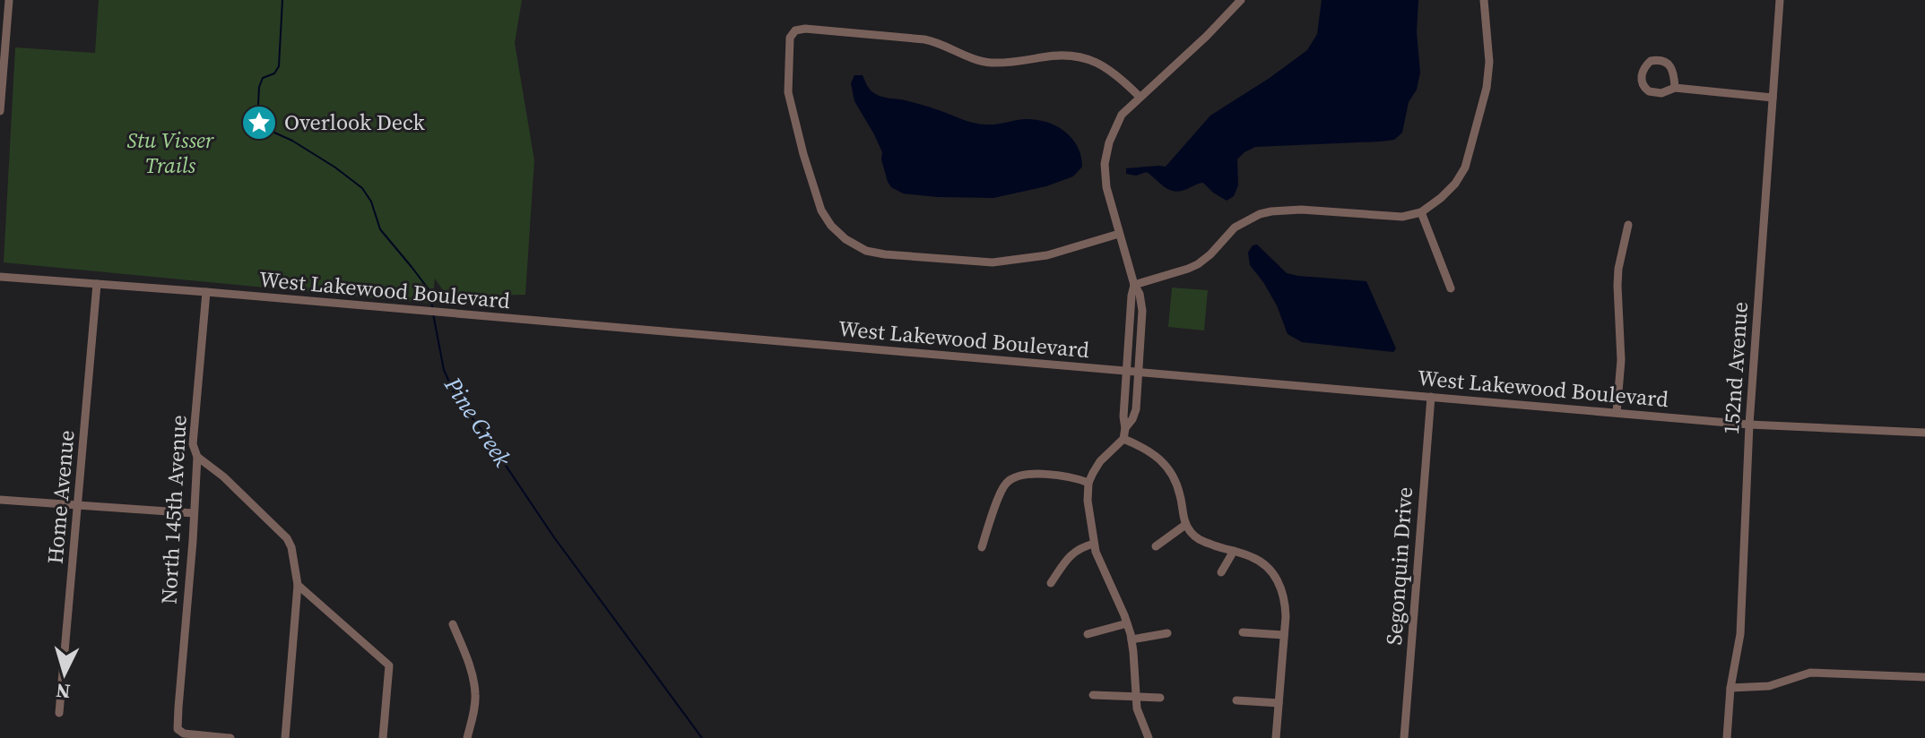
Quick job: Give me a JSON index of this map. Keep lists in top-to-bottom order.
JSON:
{
  "streets": {
    "street": [
      "West Lakewood Boulevard",
      "152nd Avenue",
      "Home Avenue",
      "North 145th Avenue",
      "Segonquin Drive"
    ]
  },
  "crossings": [
    ["West Lakewood Boulevard", "152nd Avenue"],
    ["West Lakewood Boulevard", "Home Avenue"],
    ["West Lakewood Boulevard", "North 145th Avenue"],
    ["West Lakewood Boulevard", "Segonquin Drive"]
  ],
  "water": ["Pine Creek"],
  "parks": ["Stu Visser Trails"],
  "places": {
    "place": ["Overlook Deck"]
  },
  "north": "bottom"
}
